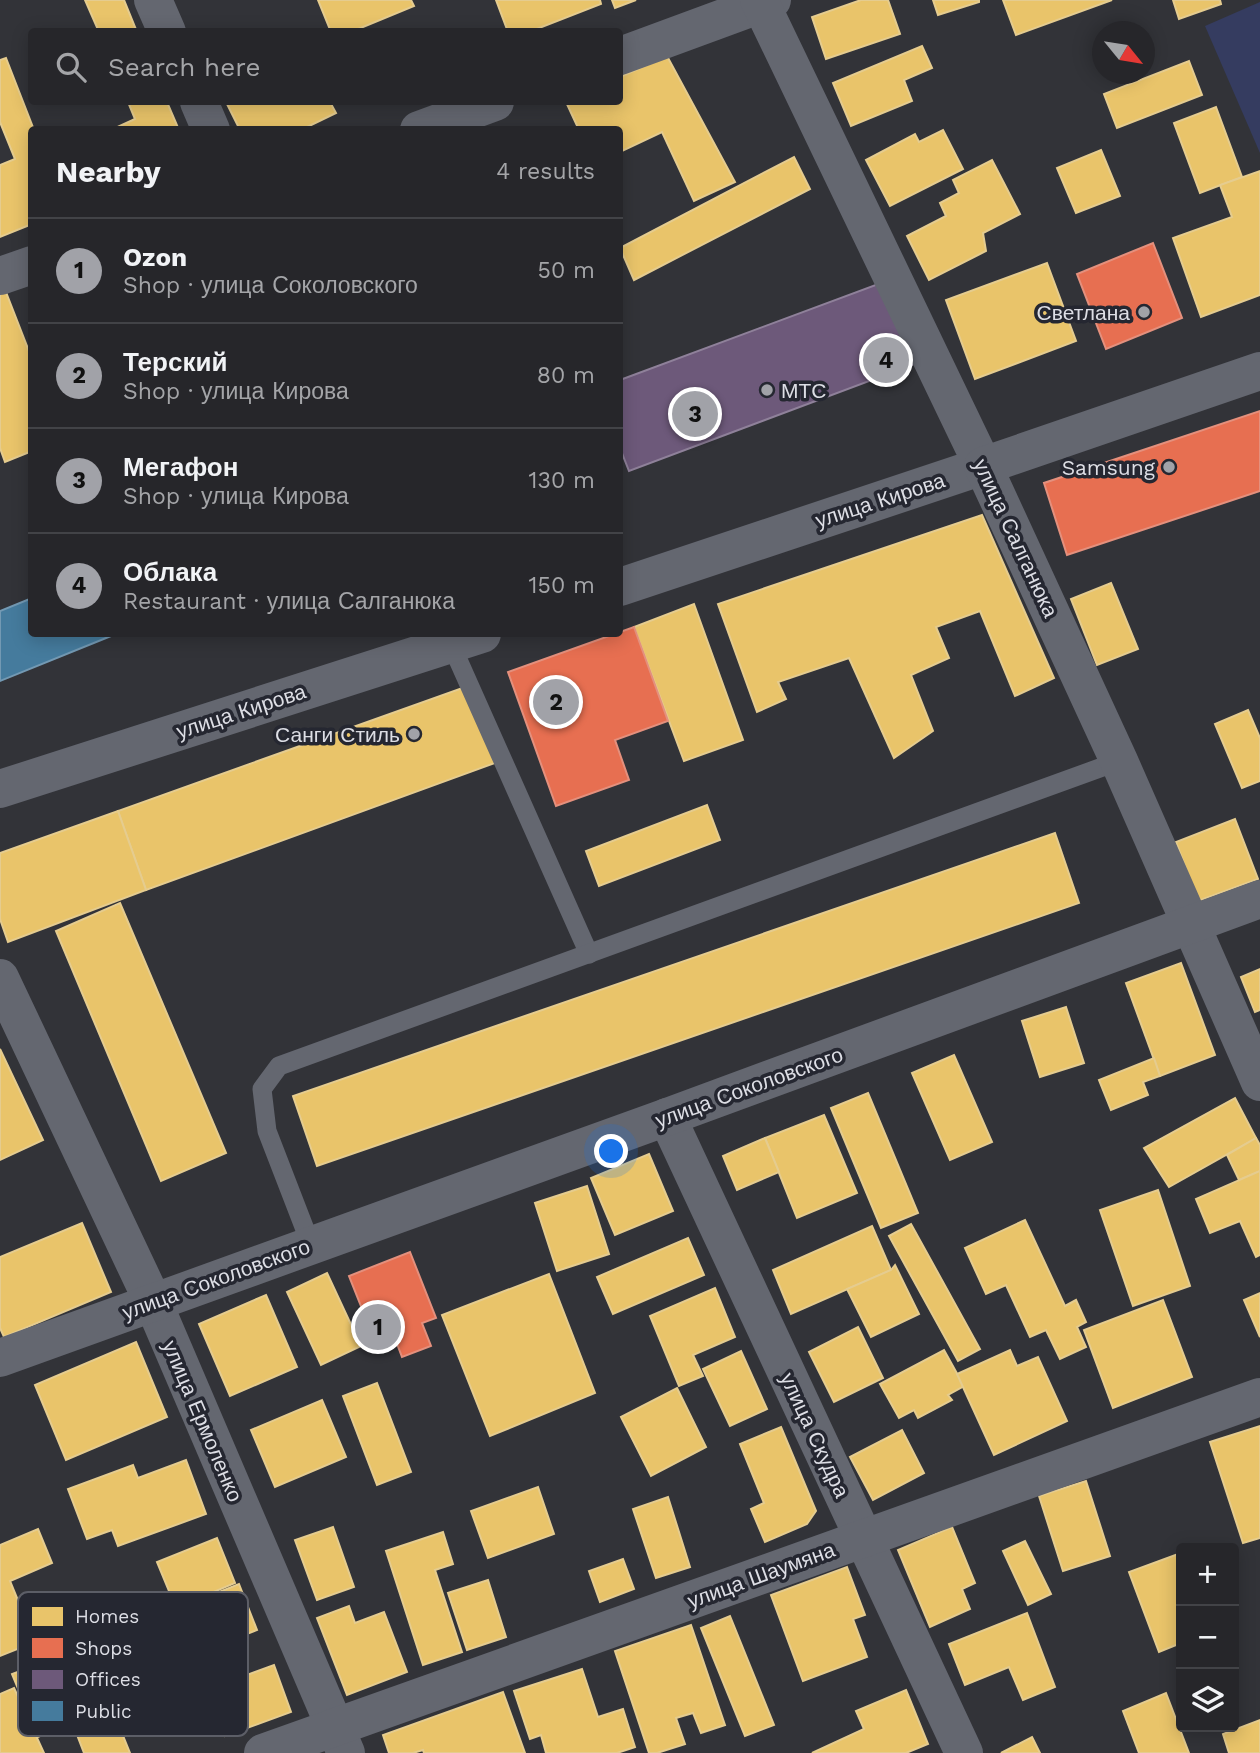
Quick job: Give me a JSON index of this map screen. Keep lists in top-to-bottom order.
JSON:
{
  "streets": {
    "street": [
      "улица Кирова",
      "улица Салганюка",
      "улица Соколовского",
      "улица Ермоленко",
      "улица Скудра",
      "улица Шаумяна"
    ]
  },
  "crossings": [
    ["улица Кирова", "улица Салганюка"],
    ["улица Салганюка", "улица Соколовского"],
    ["улица Соколовского", "улица Ермоленко"],
    ["улица Соколовского", "улица Скудра"],
    ["улица Ермоленко", "улица Шаумяна"],
    ["улица Скудра", "улица Шаумяна"]
  ],
  "places": [
    "Светлана",
    "МТС",
    "Samsung",
    "Санги Стиль"
  ],
  "legend": [
    "Homes",
    "Shops",
    "Offices",
    "Public"
  ],
  "north": "bottom right",
  "page": {
    "search": "Search here",
    "heading": ["Nearby", "4 results"],
    "list": [
      {
        "mark": "1",
        "name": "Ozon",
        "note": "Shop · улица Соколовского",
        "value": "50 m"
      },
      {
        "mark": "2",
        "name": "Терский",
        "note": "Shop · улица Кирова",
        "value": "80 m"
      },
      {
        "mark": "3",
        "name": "Мегафон",
        "note": "Shop · улица Кирова",
        "value": "130 m"
      },
      {
        "mark": "4",
        "name": "Облака",
        "note": "Restaurant · улица Салганюка",
        "value": "150 m"
      }
    ],
    "pins": [
      "4",
      "3",
      "2",
      "1"
    ],
    "map_buttons": ["+", "−"]
  }
}
